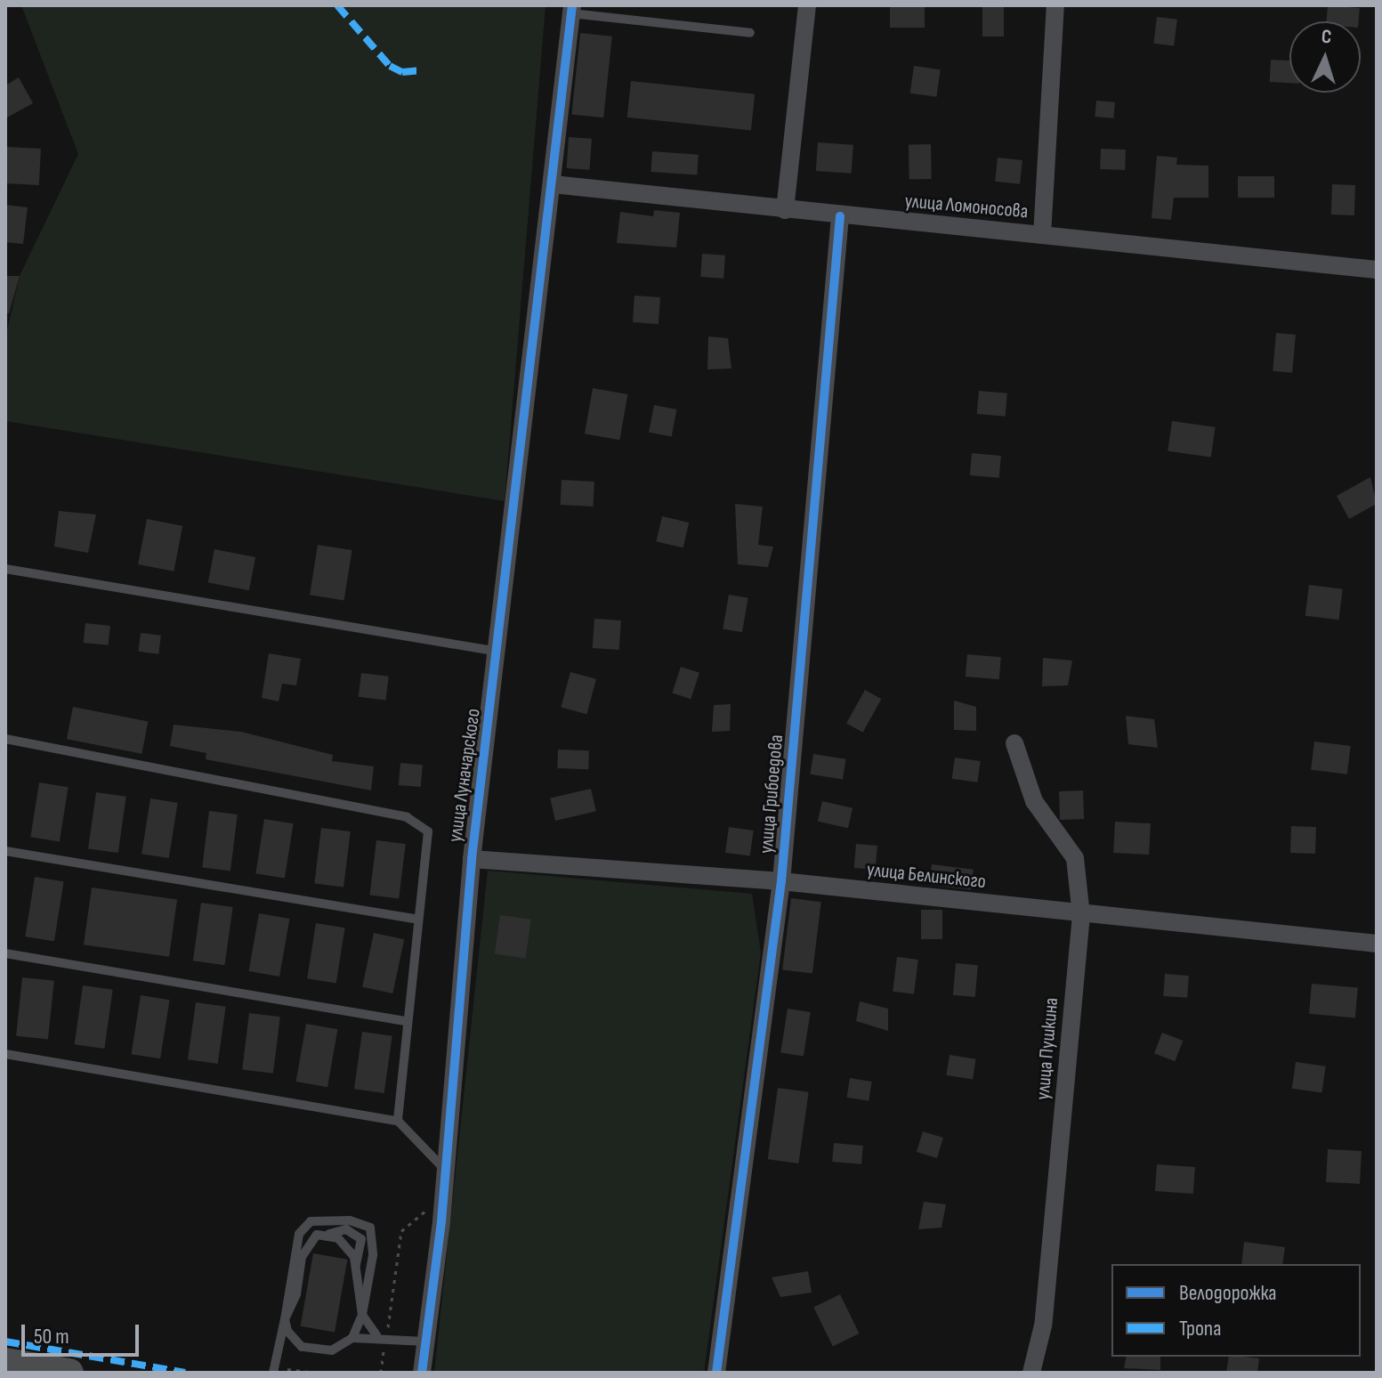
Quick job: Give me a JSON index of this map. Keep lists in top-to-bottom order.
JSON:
{
  "streets": {
    "street": [
      "улица Ломоносова",
      "улица Луначарского",
      "улица Грибоедова",
      "улица Белинского",
      "улица Пушкина"
    ]
  },
  "crossings": [
    ["улица Ломоносова", "улица Луначарского"],
    ["улица Ломоносова", "улица Грибоедова"],
    ["улица Луначарского", "улица Белинского"],
    ["улица Грибоедова", "улица Белинского"],
    ["улица Белинского", "улица Пушкина"]
  ],
  "legend": ["Велодорожка", "Тропа"],
  "scale_bar": "50 m",
  "north": "top"
}
